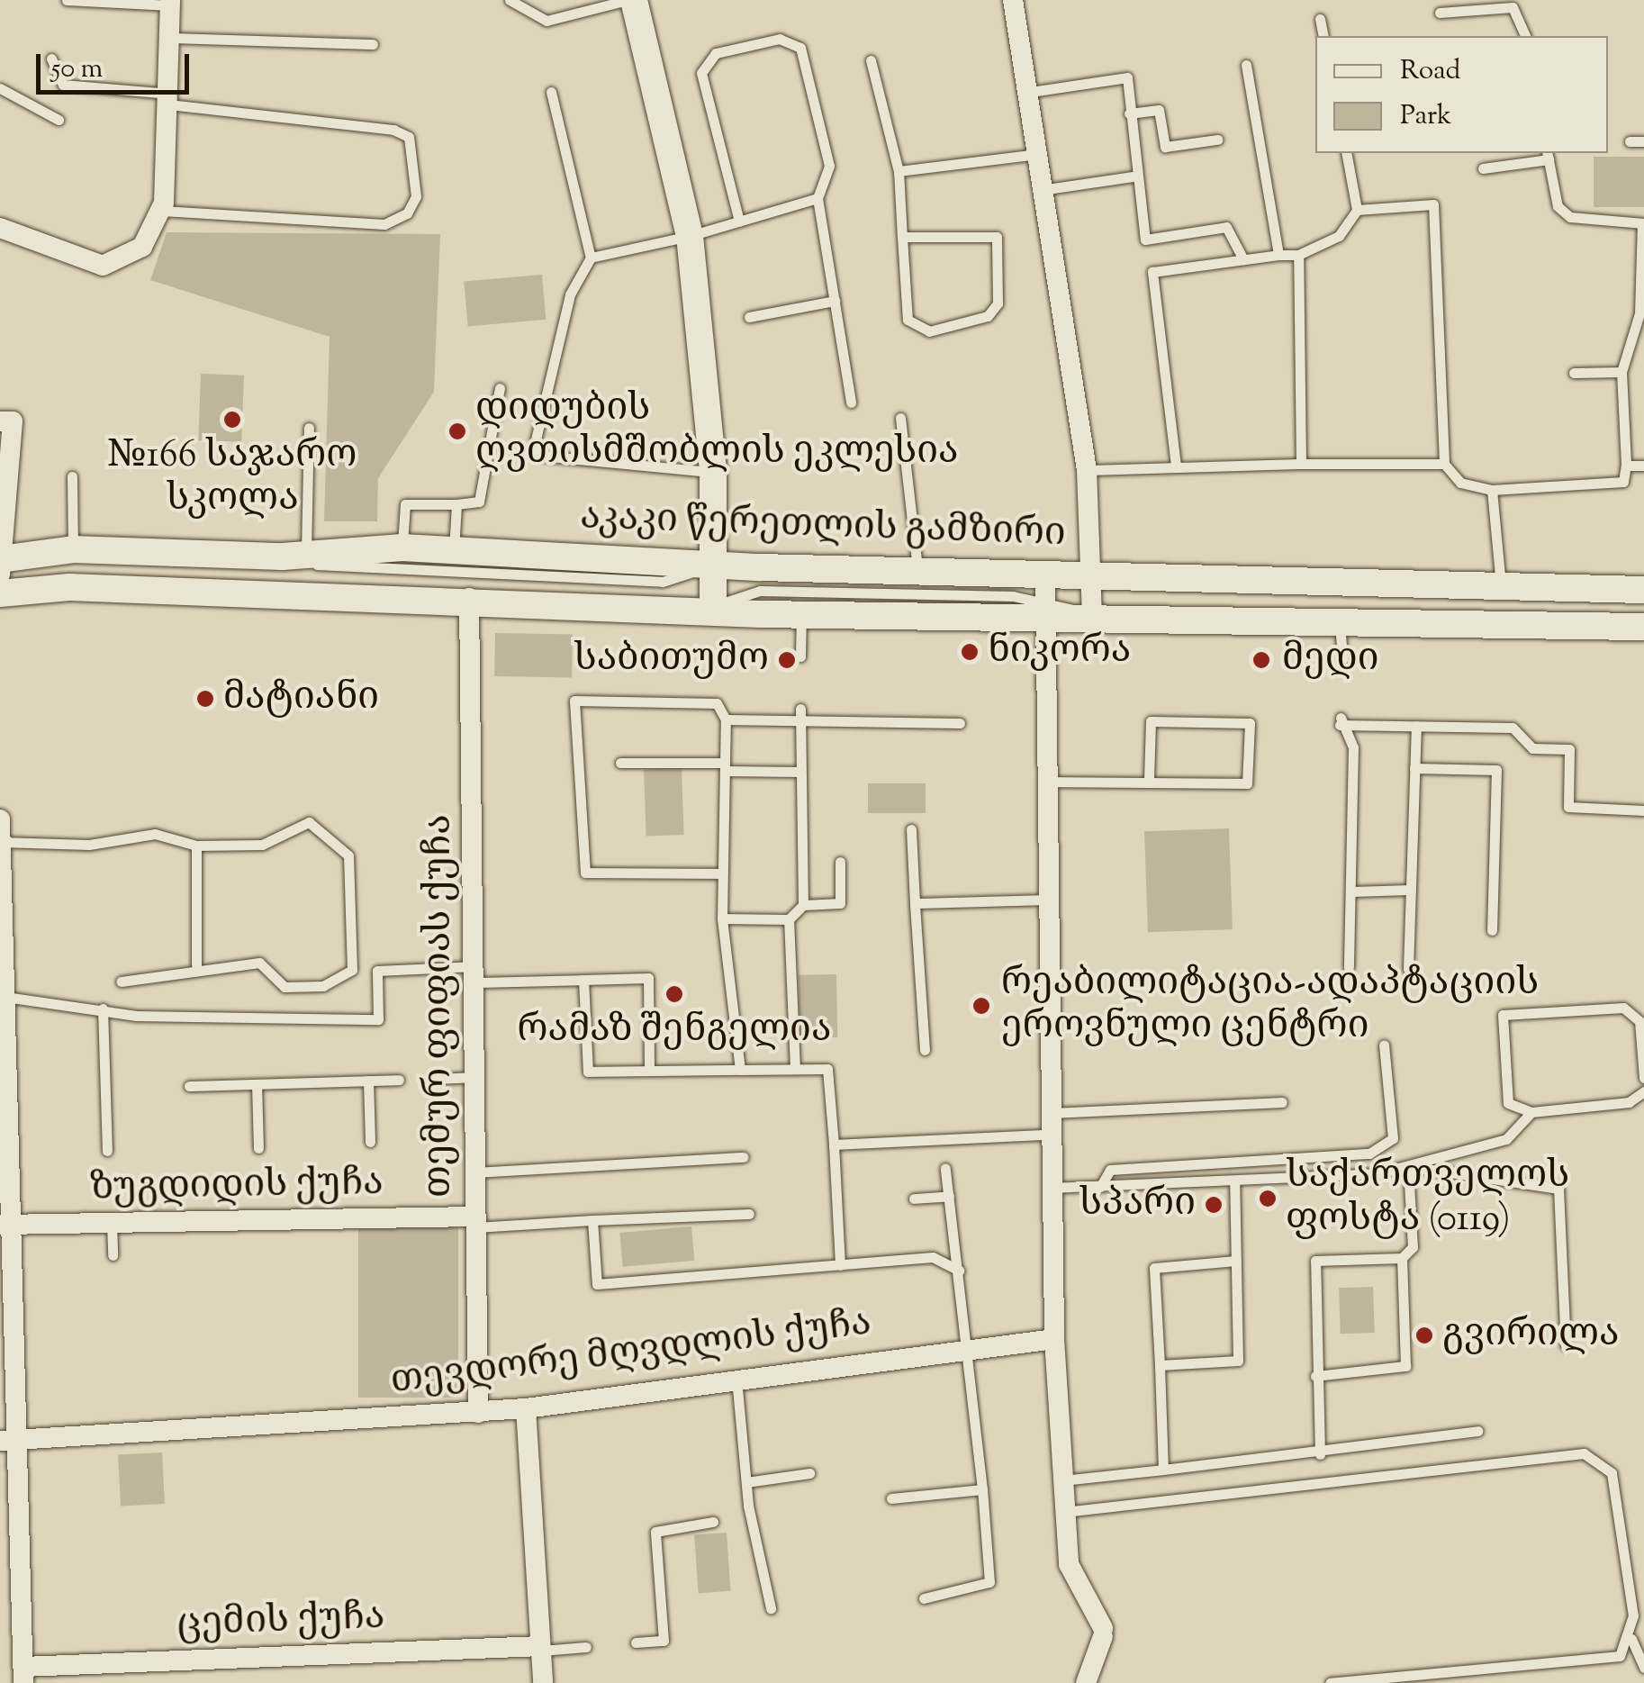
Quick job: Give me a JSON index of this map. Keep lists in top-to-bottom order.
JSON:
{
  "streets": {
    "main road": ["აკაკი წერეთლის გამზირი"],
    "street": [
      "თემურ ფიფიას ქუჩა",
      "ზუგდიდის ქუჩა",
      "თევდორე მღვდლის ქუჩა",
      "ცემის ქუჩა"
    ]
  },
  "crossings": [
    ["აკაკი წერეთლის გამზირი", "თემურ ფიფიას ქუჩა"],
    ["თემურ ფიფიას ქუჩა", "ზუგდიდის ქუჩა"],
    ["თემურ ფიფიას ქუჩა", "თევდორე მღვდლის ქუჩა"]
  ],
  "places": [
    "№166 საჯარო სკოლა",
    "დიდუბის ღვთისმშობლის ეკლესია",
    "ნიკორა",
    "საბითუმო",
    "მედი",
    "მატიანი",
    "რამაზ შენგელია",
    "რეაბილიტაცია-ადაპტაციის ეროვნული ცენტრი",
    "საქართველოს ფოსტა (0119)",
    "სპარი",
    "გვირილა"
  ],
  "legend": ["Road", "Park"],
  "scale_bar": "50 m"
}
